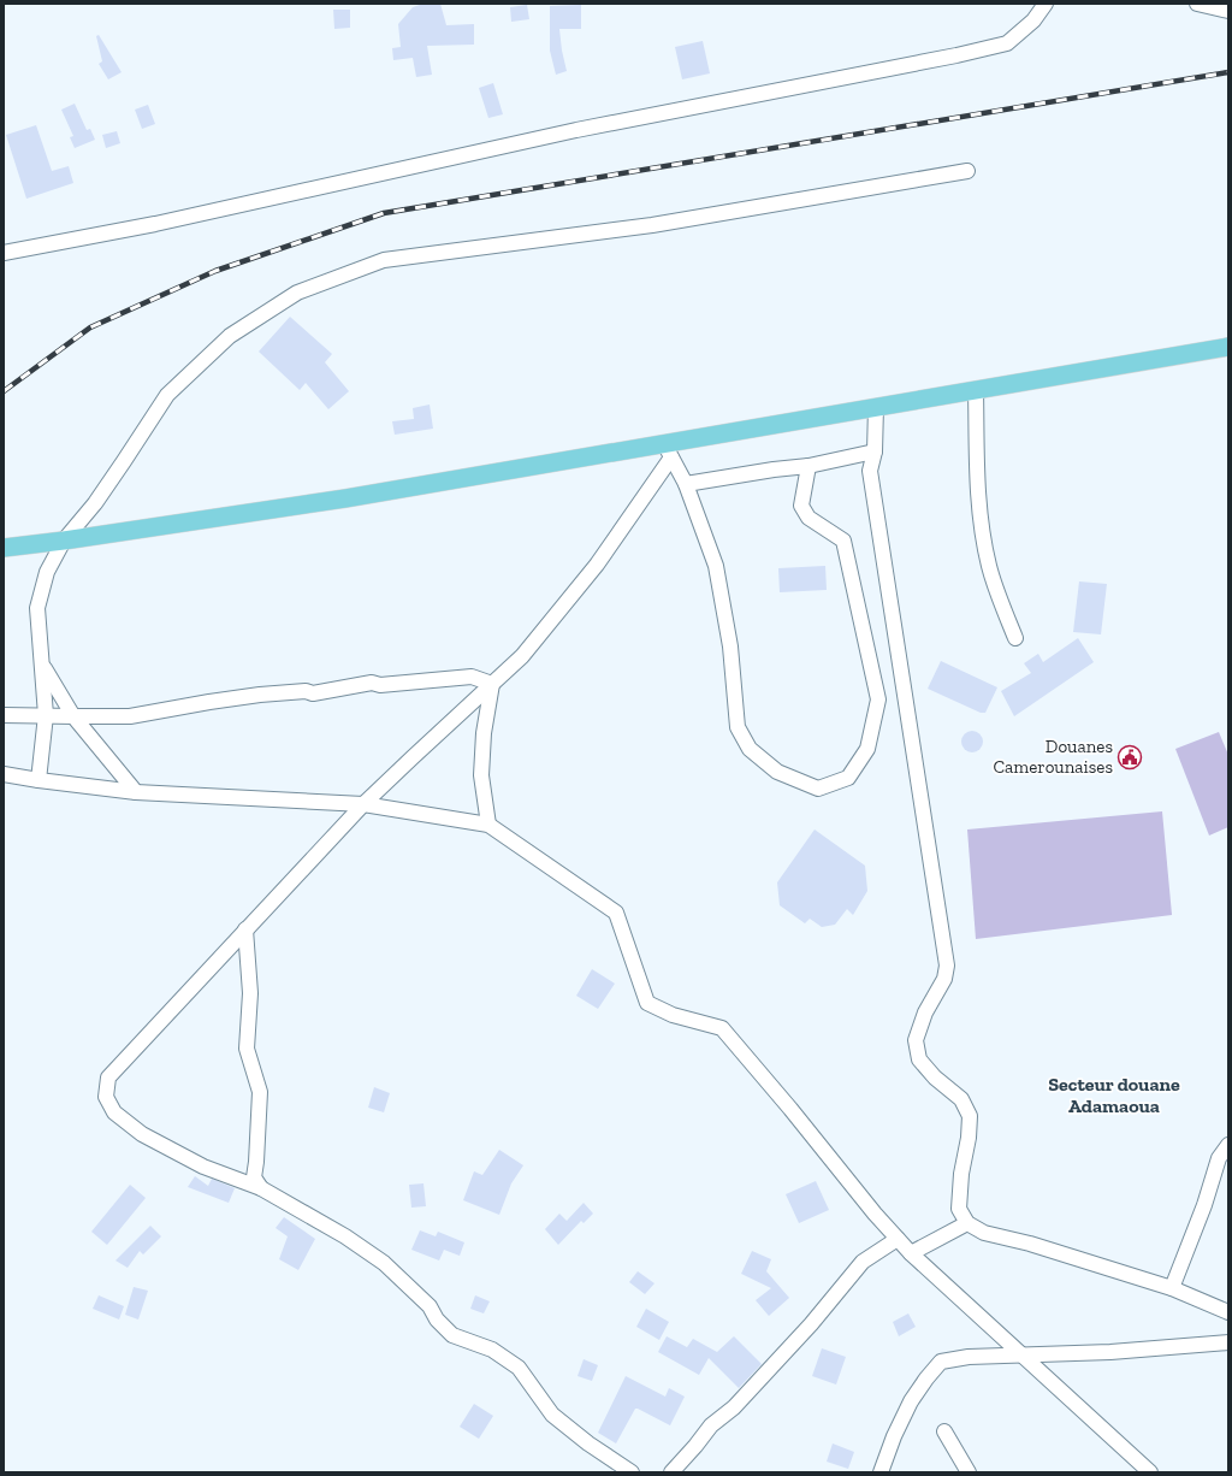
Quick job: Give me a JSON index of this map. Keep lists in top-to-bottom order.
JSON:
{
  "districts": ["Secteur douane Adamaoua"],
  "places": {
    "public building": ["Douanes Camerounaises"]
  }
}
